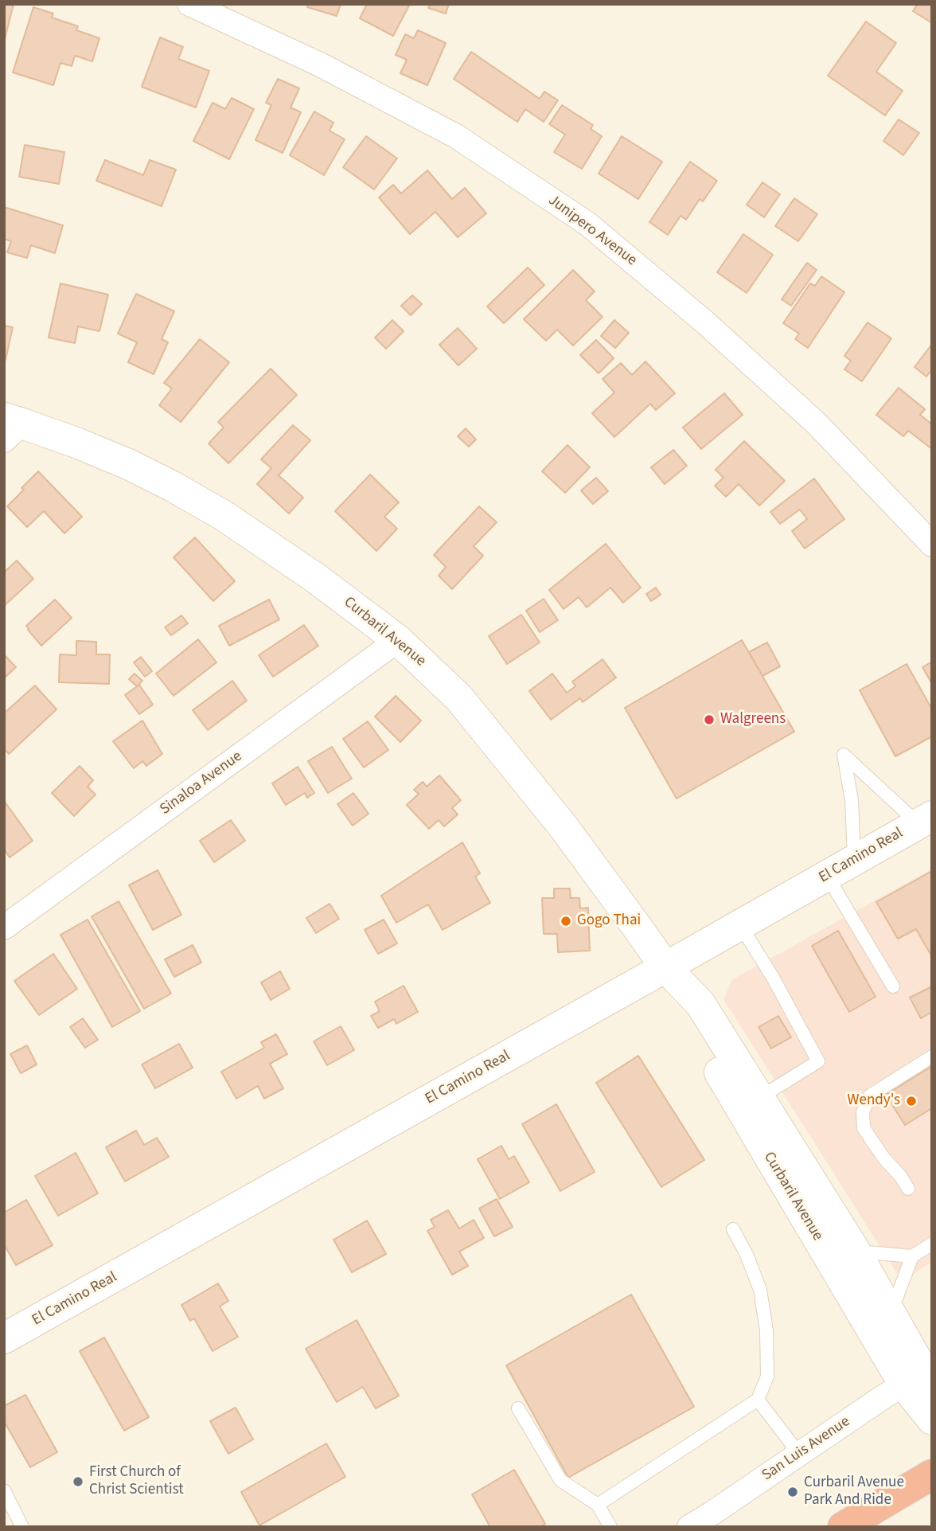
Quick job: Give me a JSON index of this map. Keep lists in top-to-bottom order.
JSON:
{
  "streets": {
    "main road": ["Curbaril Avenue", "El Camino Real"],
    "street": ["Junipero Avenue", "Sinaloa Avenue", "San Luis Avenue"]
  },
  "crossings": [
    ["Curbaril Avenue", "Sinaloa Avenue"],
    ["Curbaril Avenue", "El Camino Real"],
    ["Curbaril Avenue", "San Luis Avenue"]
  ],
  "places": [
    "Walgreens",
    "Gogo Thai",
    "Wendy's",
    "First Church of Christ Scientist",
    "Curbaril Avenue Park And Ride"
  ]
}
